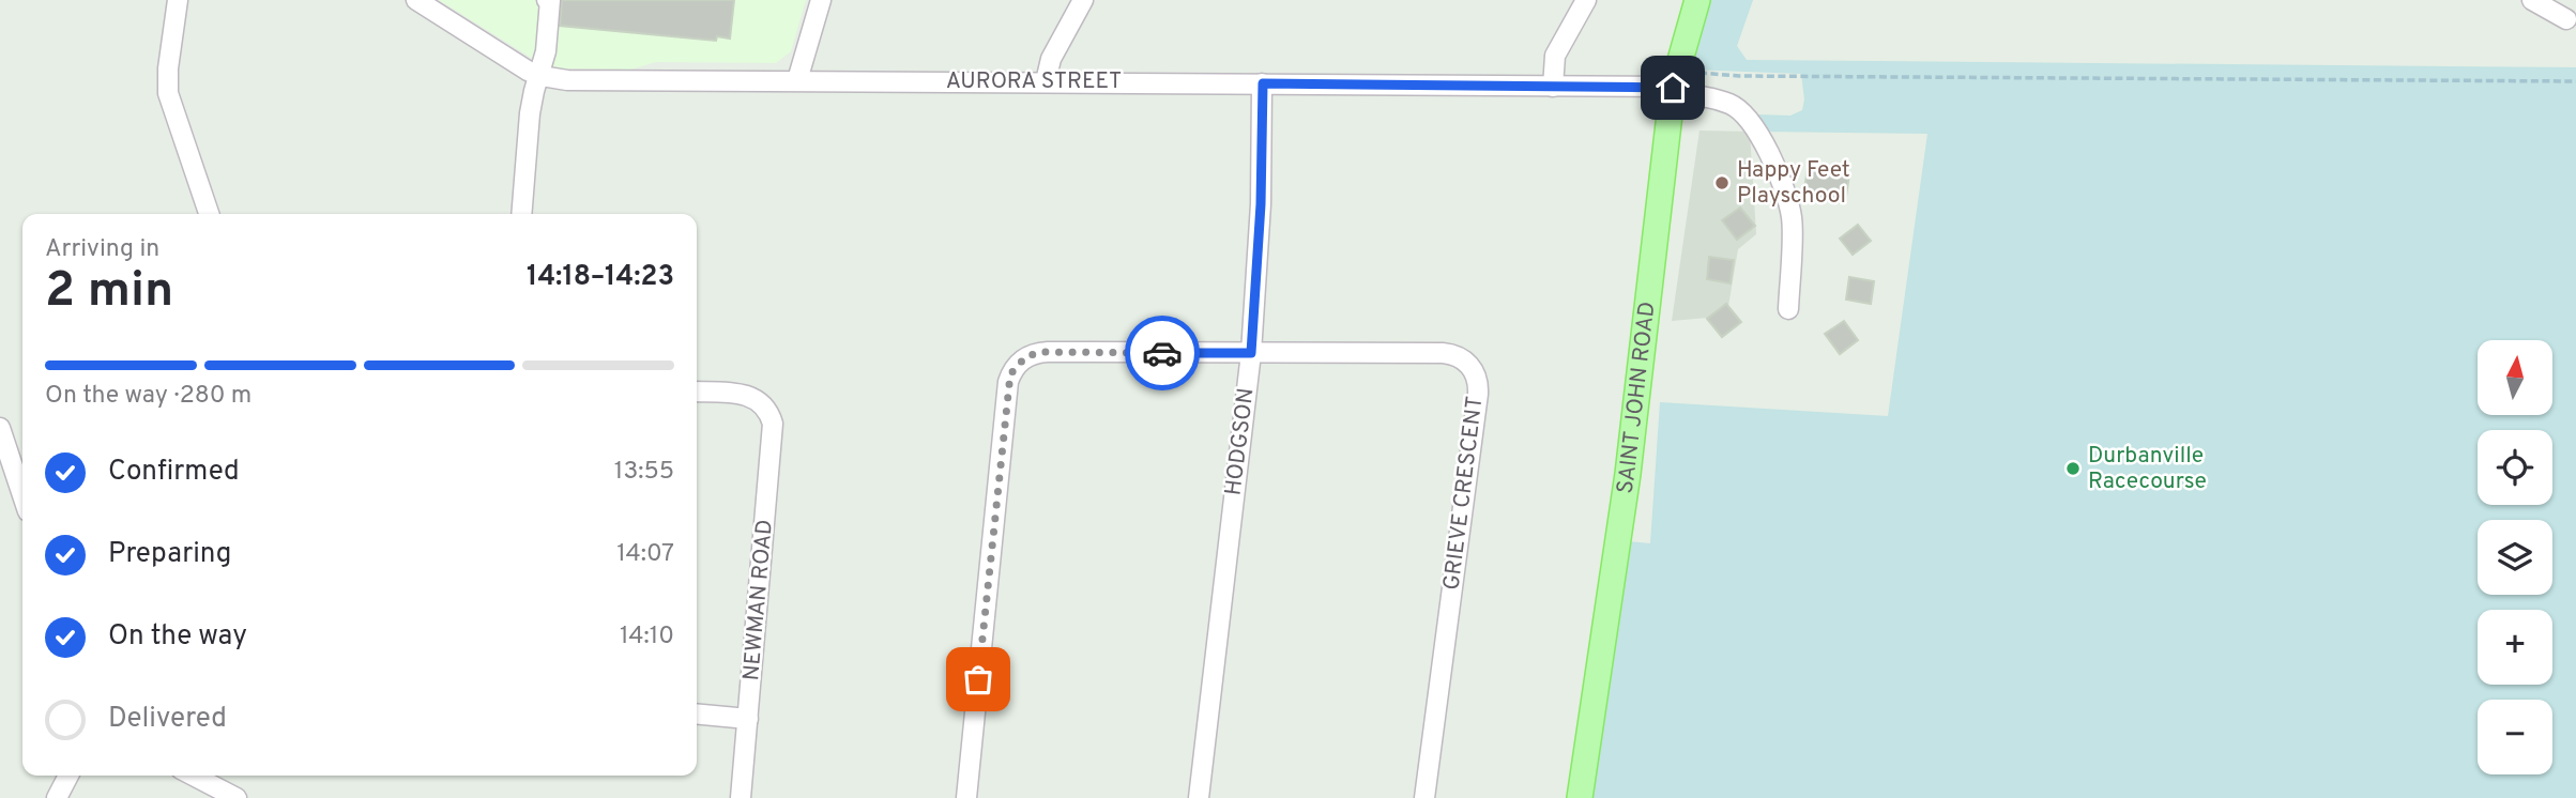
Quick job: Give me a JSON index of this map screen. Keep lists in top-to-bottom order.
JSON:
{
  "streets": {
    "main road": ["SAINT JOHN ROAD"],
    "street": [
      "AURORA STREET",
      "HODGSON",
      "GRIEVE CRESCENT",
      "NEWMAN ROAD"
    ]
  },
  "crossings": [
    ["AURORA STREET", "SAINT JOHN ROAD"],
    ["AURORA STREET", "HODGSON"],
    ["HODGSON", "GRIEVE CRESCENT"]
  ],
  "places": ["Happy Feet Playschool", "Durbanville Racecourse"],
  "north": "top",
  "page": {
    "heading": ["2 min", "Arriving in", "14:18–14:23"],
    "map_buttons": ["+", "−"],
    "bar": "On the way · 280 m",
    "list": [
      ["Confirmed", "13:55"],
      ["Preparing", "14:07"],
      ["On the way", "14:10"],
      "Delivered"
    ]
  }
}
